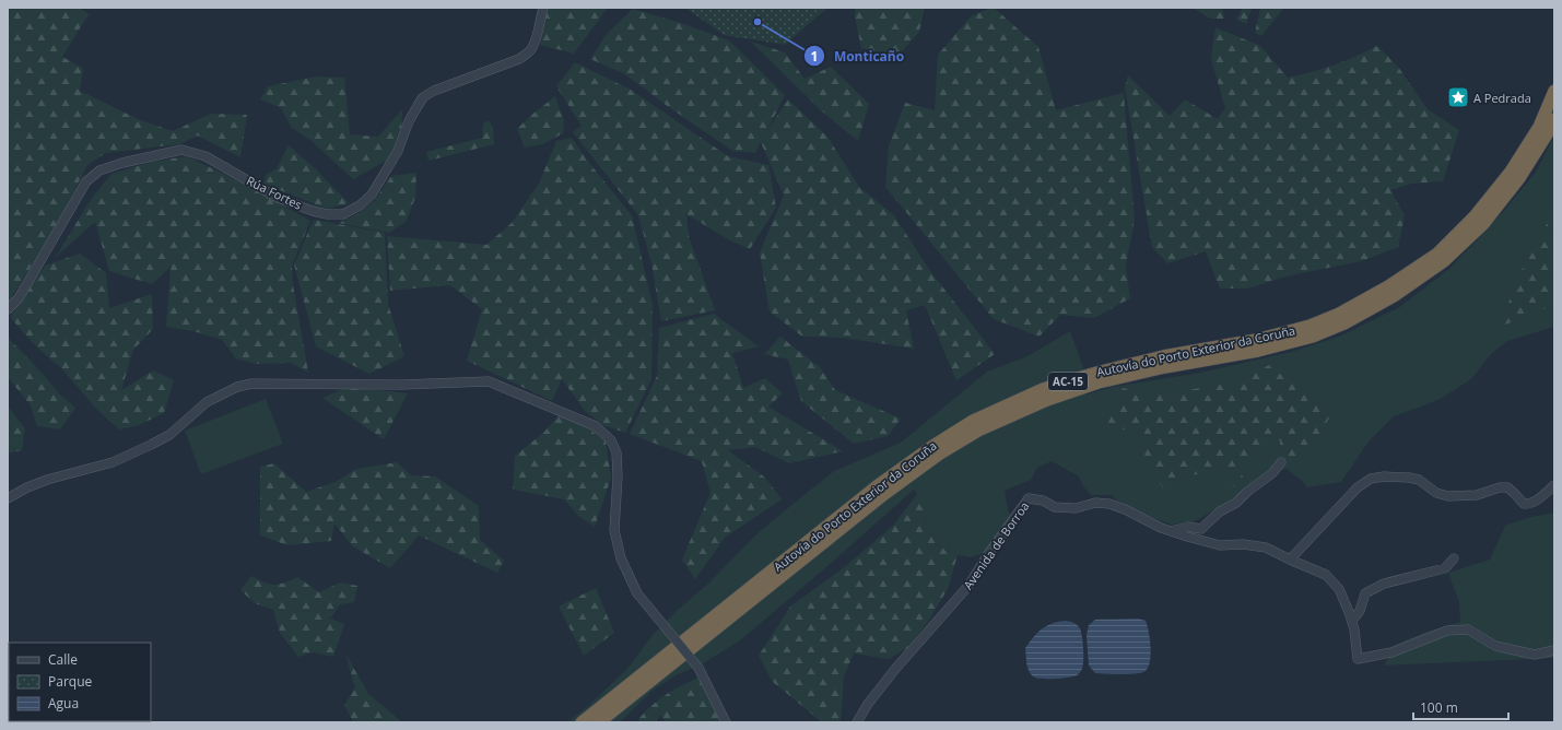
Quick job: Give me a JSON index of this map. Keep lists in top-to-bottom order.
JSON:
{
  "streets": {
    "highway": ["Autovía do Porto Exterior da Coruña", "AC-15"],
    "street": ["Rúa Fortes", "Avenida de Borroa"]
  },
  "places": {
    "other": ["Monticaño"],
    "place": ["A Pedrada"]
  },
  "legend": ["Calle", "Parque", "Agua"],
  "scale_bar": "100 m"
}
